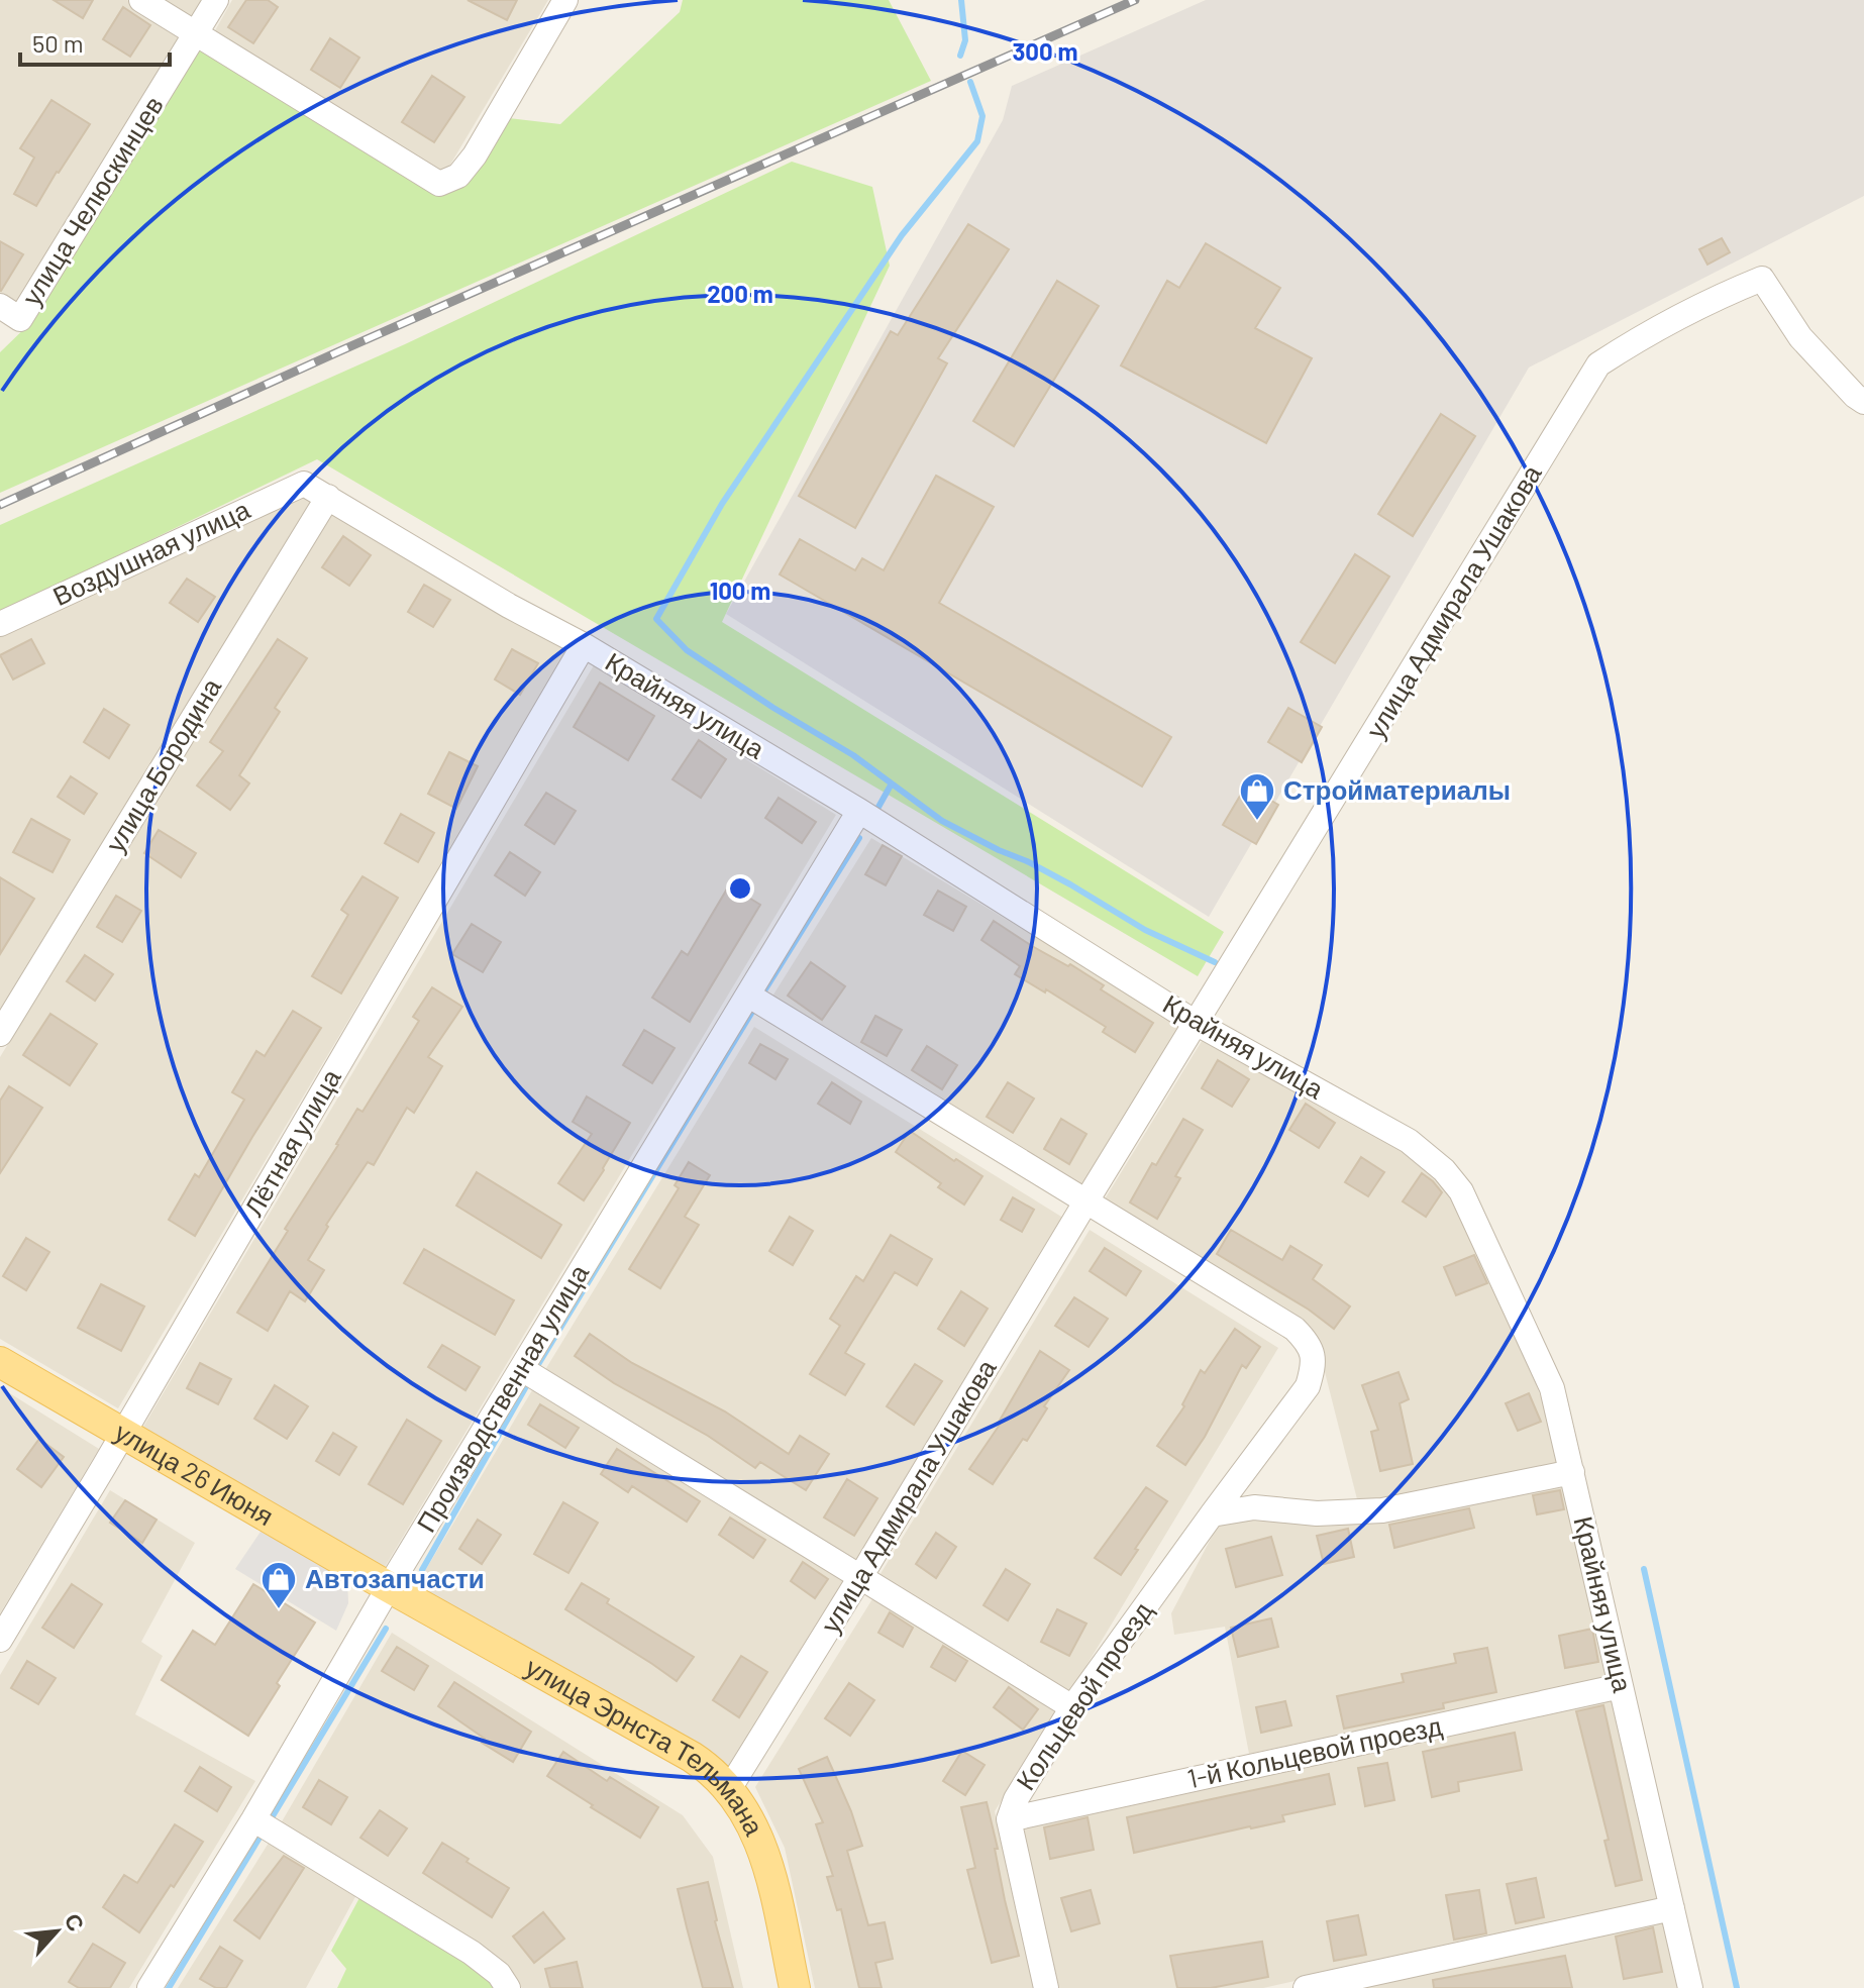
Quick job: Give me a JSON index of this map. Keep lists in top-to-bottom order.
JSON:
{
  "streets": {
    "main road": ["улица 26 Июня", "улица Эрнста Тельмана"],
    "street": [
      "улица Челюскинцев",
      "Воздушная улица",
      "улица Адмирала Ушакова",
      "Крайняя улица",
      "улица Бородина",
      "Лётная улица",
      "Производственная улица",
      "Кольцевой проезд",
      "1-й Кольцевой проезд"
    ]
  },
  "crossings": [
    ["Воздушная улица", "Крайняя улица"],
    ["улица Адмирала Ушакова", "Крайняя улица"],
    ["улица Адмирала Ушакова", "Кольцевой проезд"],
    ["улица Адмирала Ушакова", "улица Эрнста Тельмана"],
    ["Крайняя улица", "улица Бородина"],
    ["Крайняя улица", "Лётная улица"],
    ["Крайняя улица", "Производственная улица"],
    ["Крайняя улица", "1-й Кольцевой проезд"],
    ["Лётная улица", "улица 26 Июня"],
    ["Производственная улица", "улица 26 Июня"],
    ["Производственная улица", "улица Эрнста Тельмана"],
    ["улица 26 Июня", "улица Эрнста Тельмана"],
    ["Кольцевой проезд", "1-й Кольцевой проезд"]
  ],
  "places": {
    "shop": ["Стройматериалы", "Автозапчасти"]
  },
  "scale_bar": "50 m",
  "north": "top right",
  "rings": ["300 m", "200 m", "100 m"]
}
